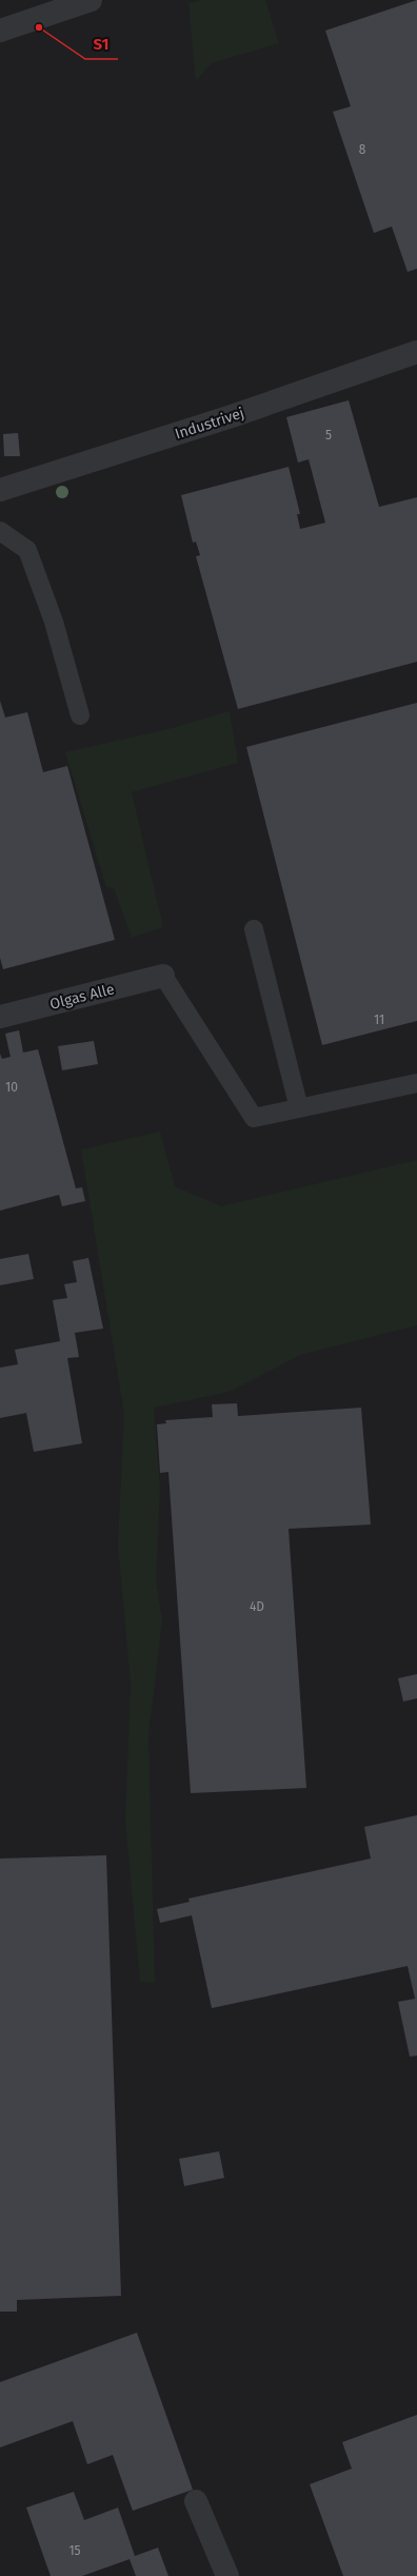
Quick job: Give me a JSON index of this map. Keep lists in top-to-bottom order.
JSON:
{
  "streets": {
    "street": ["Industrivej", "Olgas Alle"]
  },
  "places": ["S1"],
  "house_numbers": [
    "8",
    "5",
    "11",
    "10",
    "4D",
    "15"
  ]
}
